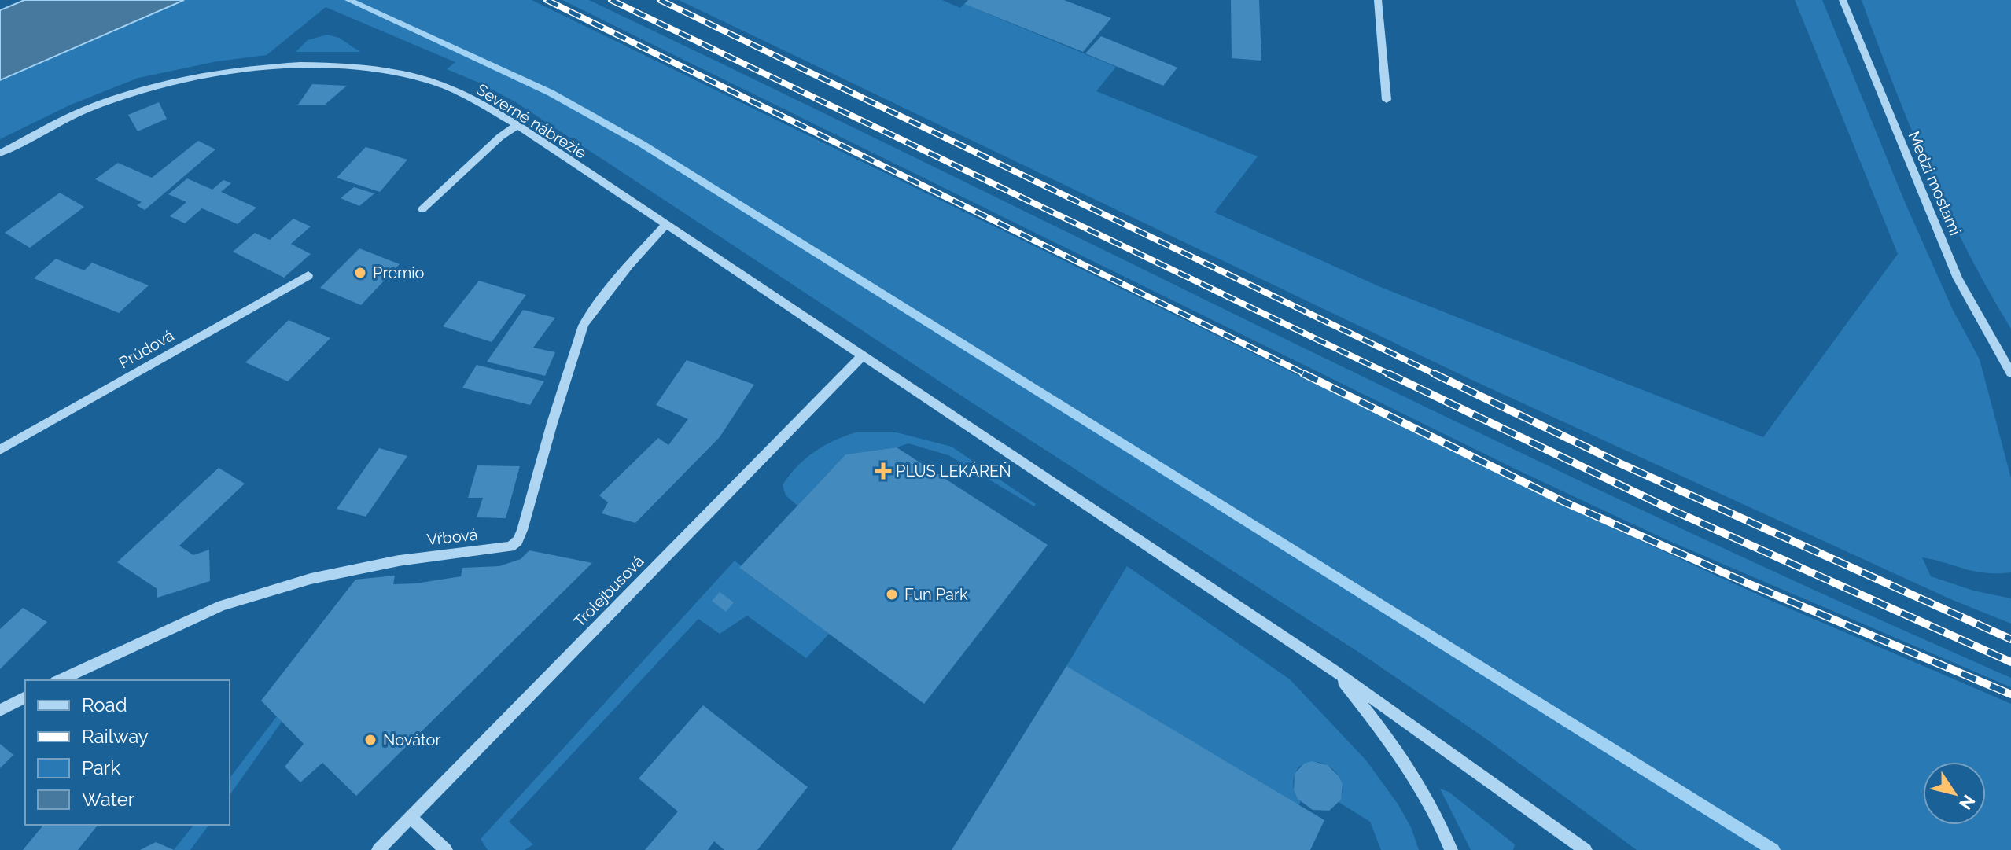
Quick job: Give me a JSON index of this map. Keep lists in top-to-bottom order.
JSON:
{
  "streets": {
    "street": [
      "Severné nábrežie",
      "Medzi mostami",
      "Prúdová",
      "Vŕbová",
      "Trolejbusová"
    ]
  },
  "crossings": [
    ["Severné nábrežie", "Vŕbová"],
    ["Severné nábrežie", "Trolejbusová"]
  ],
  "places": {
    "other": ["Premio", "Fun Park", "Novátor"],
    "health": ["PLUS LEKÁREŇ"]
  },
  "legend": [
    "Road",
    "Railway",
    "Park",
    "Water"
  ],
  "north": "bottom right"
}
